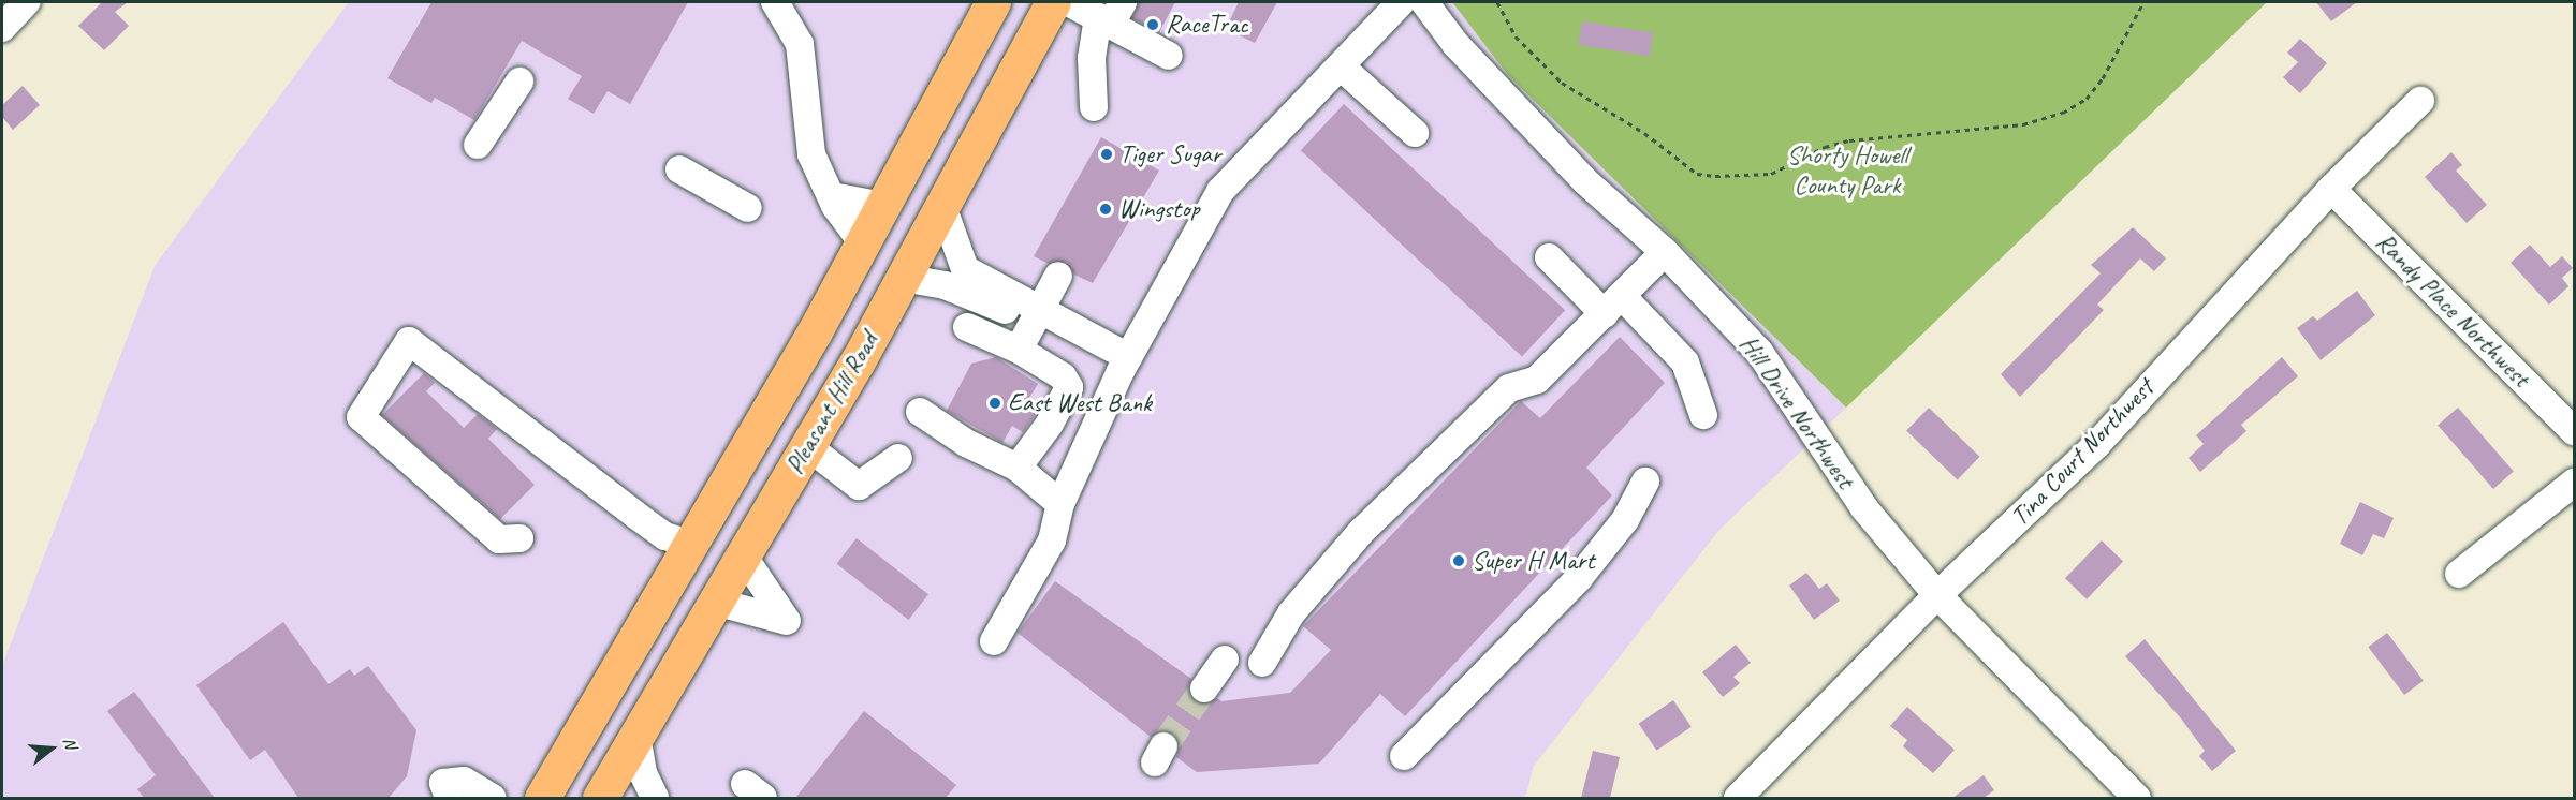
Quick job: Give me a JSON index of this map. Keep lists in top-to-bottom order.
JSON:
{
  "streets": {
    "highway": ["Pleasant Hill Road"],
    "street": ["Randy Place Northwest", "Hill Drive Northwest", "Tina Court Northwest"]
  },
  "crossings": [
    ["Randy Place Northwest", "Tina Court Northwest"],
    ["Hill Drive Northwest", "Tina Court Northwest"]
  ],
  "parks": ["Shorty Howell County Park"],
  "places": [
    "RaceTrac",
    "Tiger Sugar",
    "Wingstop",
    "East West Bank",
    "Super H Mart"
  ],
  "north": "right"
}
